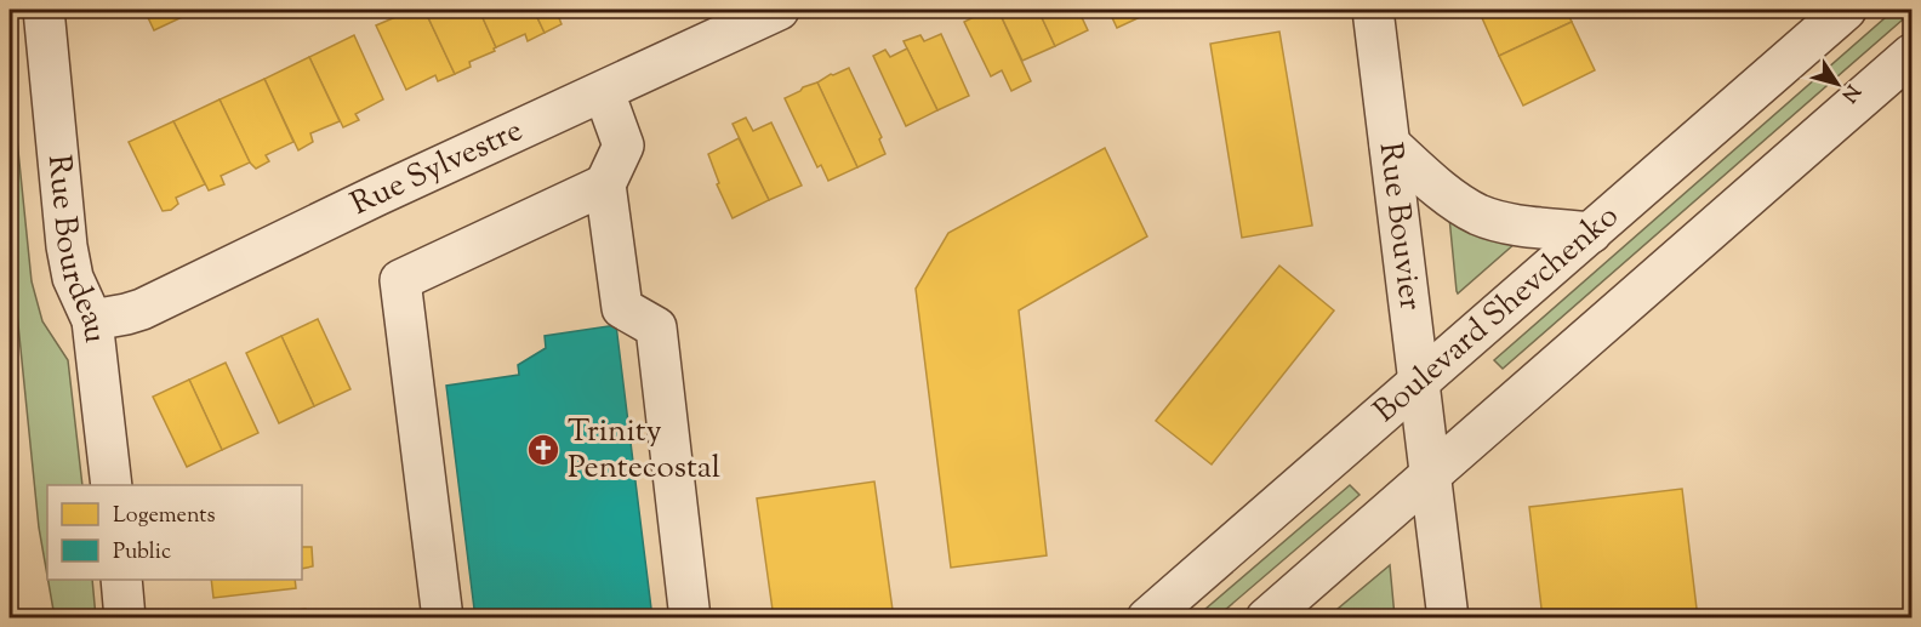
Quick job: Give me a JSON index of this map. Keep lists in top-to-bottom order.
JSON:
{
  "streets": {
    "street": [
      "Rue Sylvestre",
      "Rue Bouvier",
      "Rue Bourdeau",
      "Boulevard Shevchenko"
    ]
  },
  "crossings": [
    ["Rue Sylvestre", "Rue Bourdeau"],
    ["Rue Bouvier", "Boulevard Shevchenko"]
  ],
  "places": {
    "church": ["Trinity Pentecostal"]
  },
  "legend": ["Logements", "Public"],
  "north": "bottom right"
}
